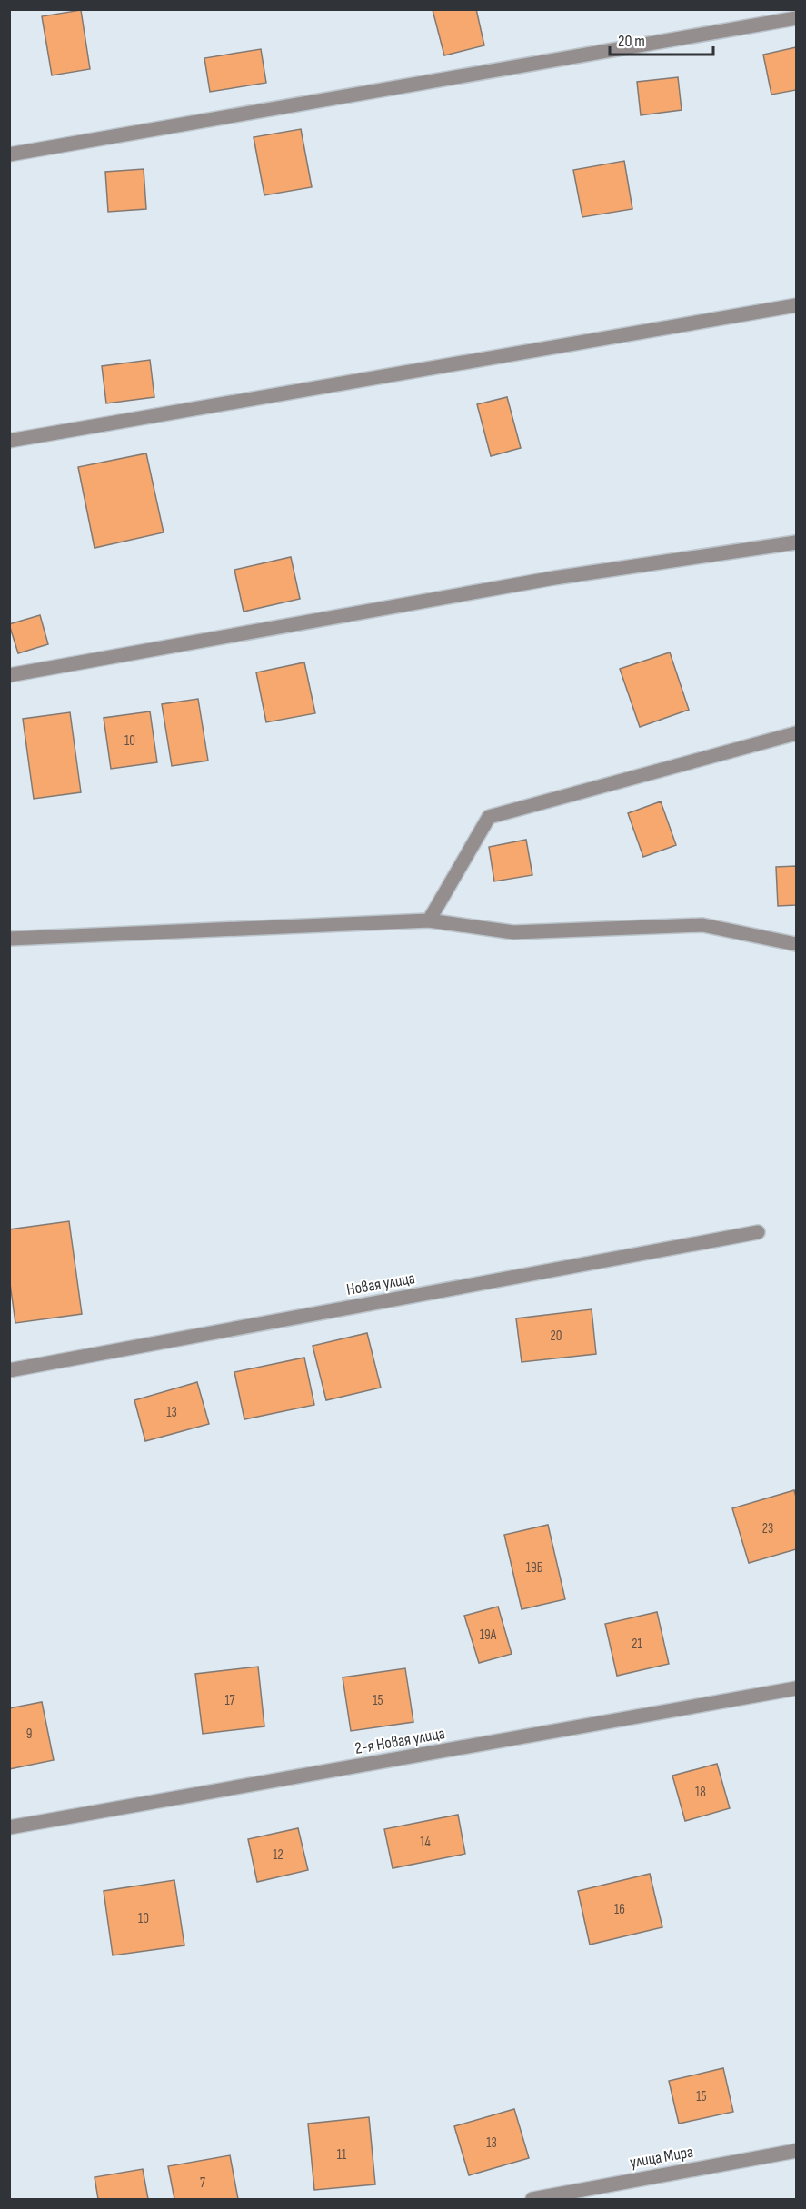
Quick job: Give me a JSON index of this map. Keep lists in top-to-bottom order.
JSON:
{
  "streets": {
    "street": ["Новая улица", "2-я Новая улица", "улица Мира"]
  },
  "house_numbers": [
    "10",
    "20",
    "13",
    "23",
    "19Б",
    "19А",
    "21",
    "17",
    "15",
    "9",
    "18",
    "14",
    "12",
    "16",
    "10",
    "15",
    "13",
    "11",
    "7"
  ],
  "scale_bar": "20 m"
}
